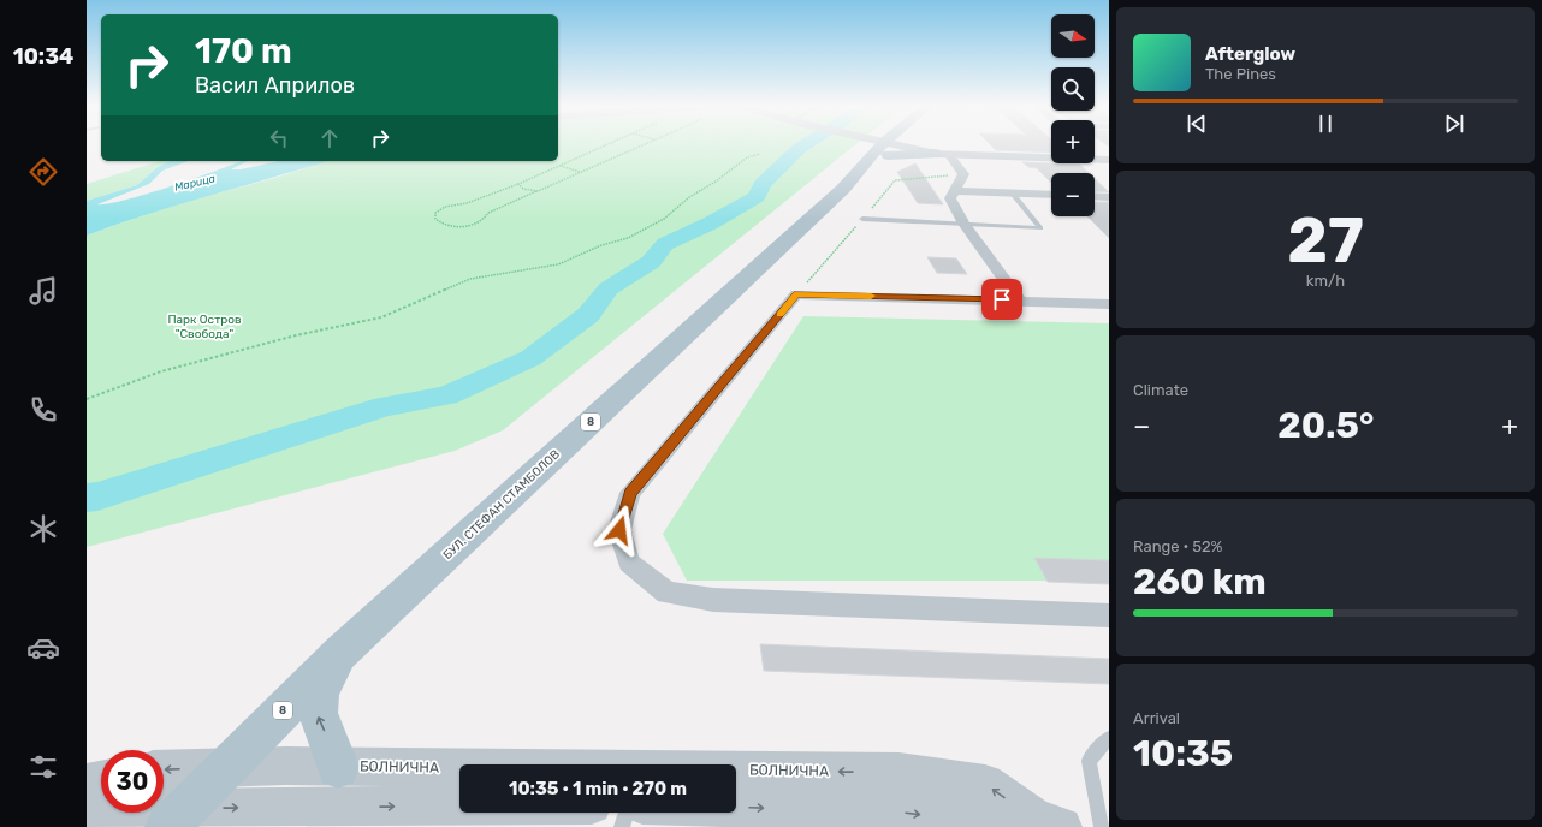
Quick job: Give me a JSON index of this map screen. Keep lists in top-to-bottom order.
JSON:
{
  "streets": {
    "main road": ["8", "БУЛ. СТЕФАН СТАМБОЛОВ"],
    "street": ["БОЛНИЧНА"]
  },
  "crossings": [
    ["БУЛ. СТЕФАН СТАМБОЛОВ", "БОЛНИЧНА"]
  ],
  "water": ["Марица"],
  "parks": ["Парк Остров \"Свобода\""],
  "north": "right",
  "page": {
    "tabs": "10:34",
    "map_buttons": ["+", "−"],
    "turn": ["170 m", "Васил Априлов"],
    "song": ["Afterglow", "The Pines"],
    "tile": [
      ["27", "km/h"],
      "Climate",
      ["Range · 52%", "260 km"],
      ["Arrival", "10:35"]
    ],
    "heat": ["−", "20.5°", "+"],
    "limit": "30",
    "trip": "10:35 · 1 min · 270 m"
  }
}
